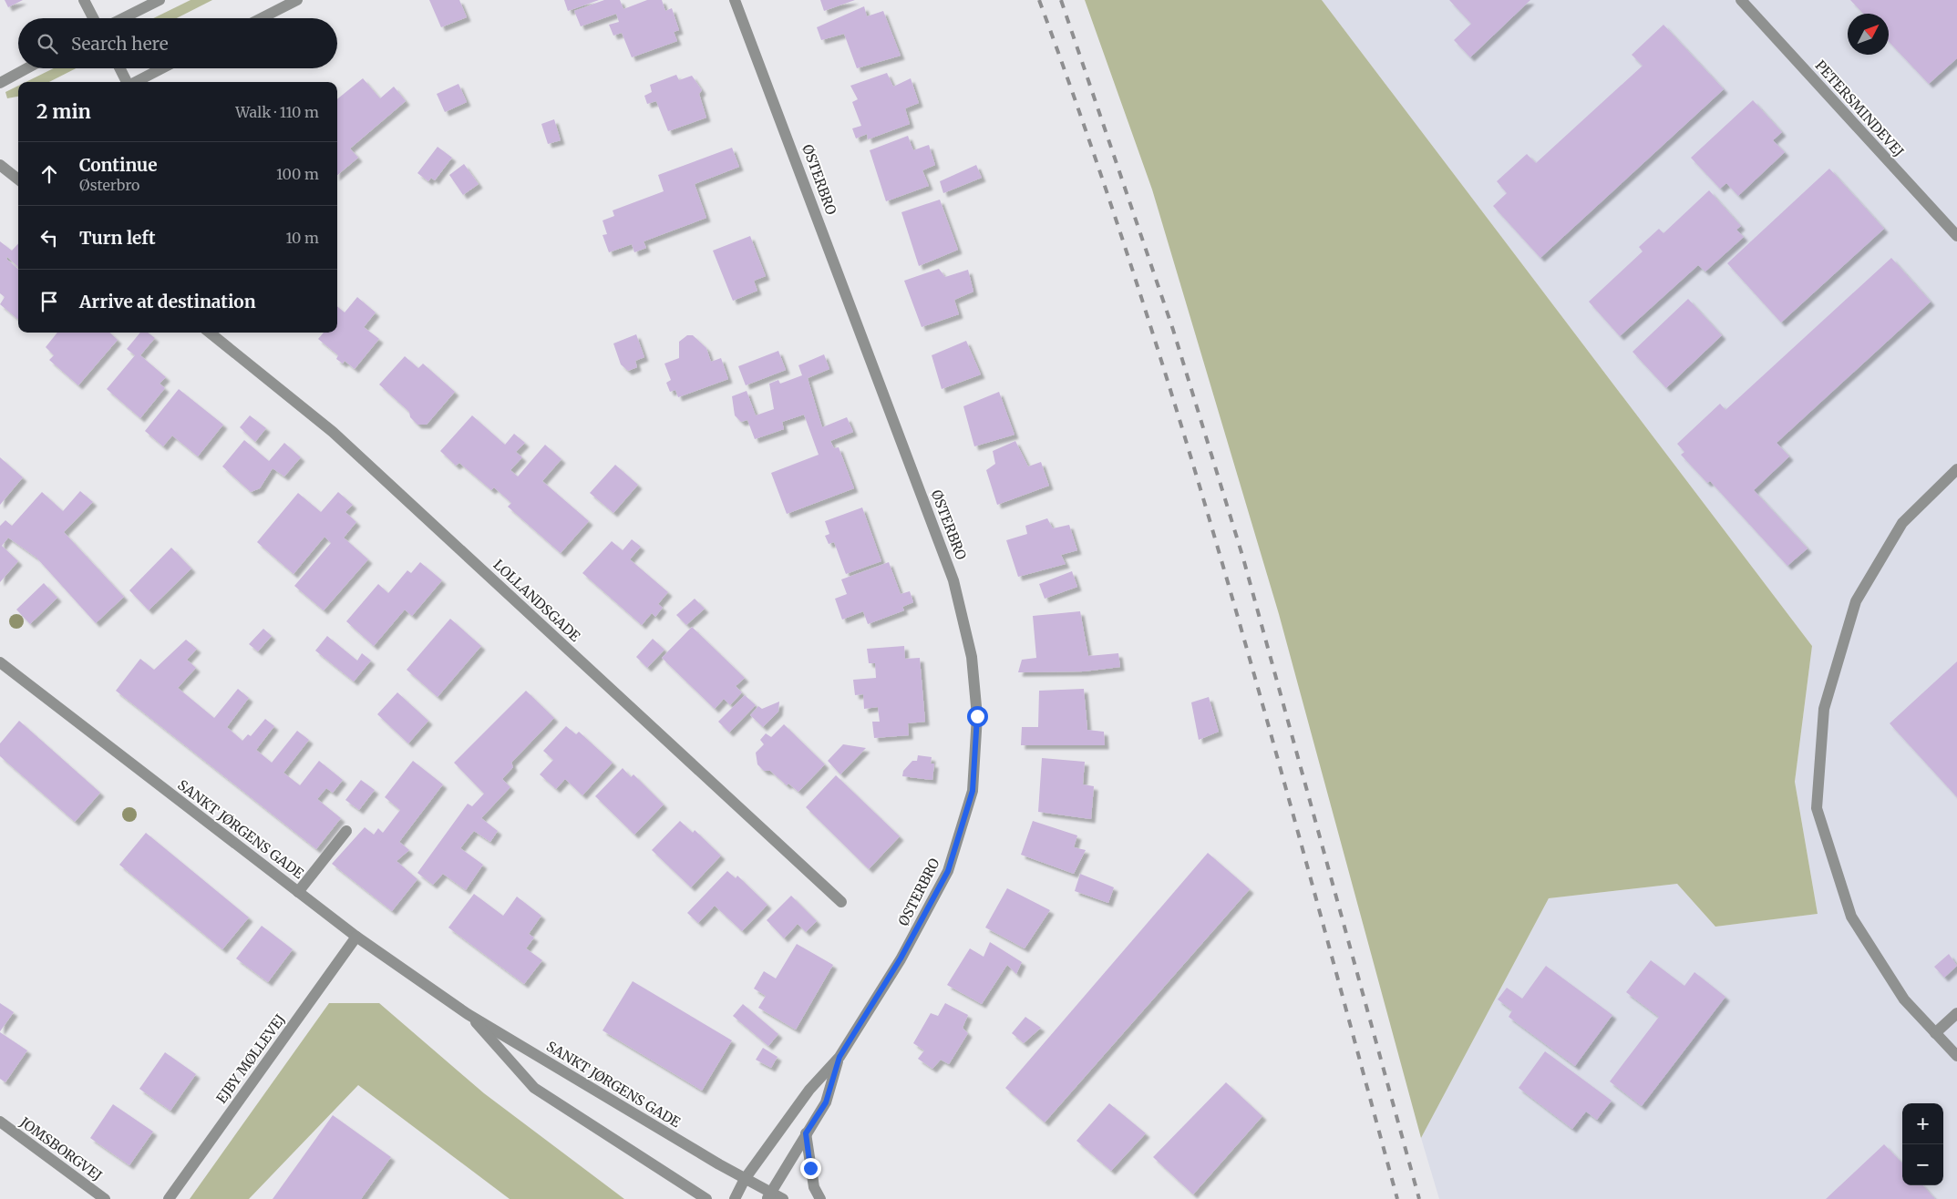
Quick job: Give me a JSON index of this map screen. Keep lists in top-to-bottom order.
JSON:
{
  "streets": {
    "street": [
      "PETERSMINDEVEJ",
      "ØSTERBRO",
      "LOLLANDSGADE",
      "SANKT JØRGENS GADE",
      "EJBY MØLLEVEJ",
      "JOMSBORGVEJ"
    ]
  },
  "crossings": [
    ["ØSTERBRO", "SANKT JØRGENS GADE"],
    ["SANKT JØRGENS GADE", "EJBY MØLLEVEJ"]
  ],
  "north": "top right",
  "page": {
    "search": "Search here",
    "heading": ["2 min", "Walk · 110 m"],
    "list": [
      ["Continue", "Østerbro", "100 m"],
      ["Turn left", "10 m"],
      "Arrive at destination"
    ],
    "map_buttons": ["+", "−"]
  }
}
